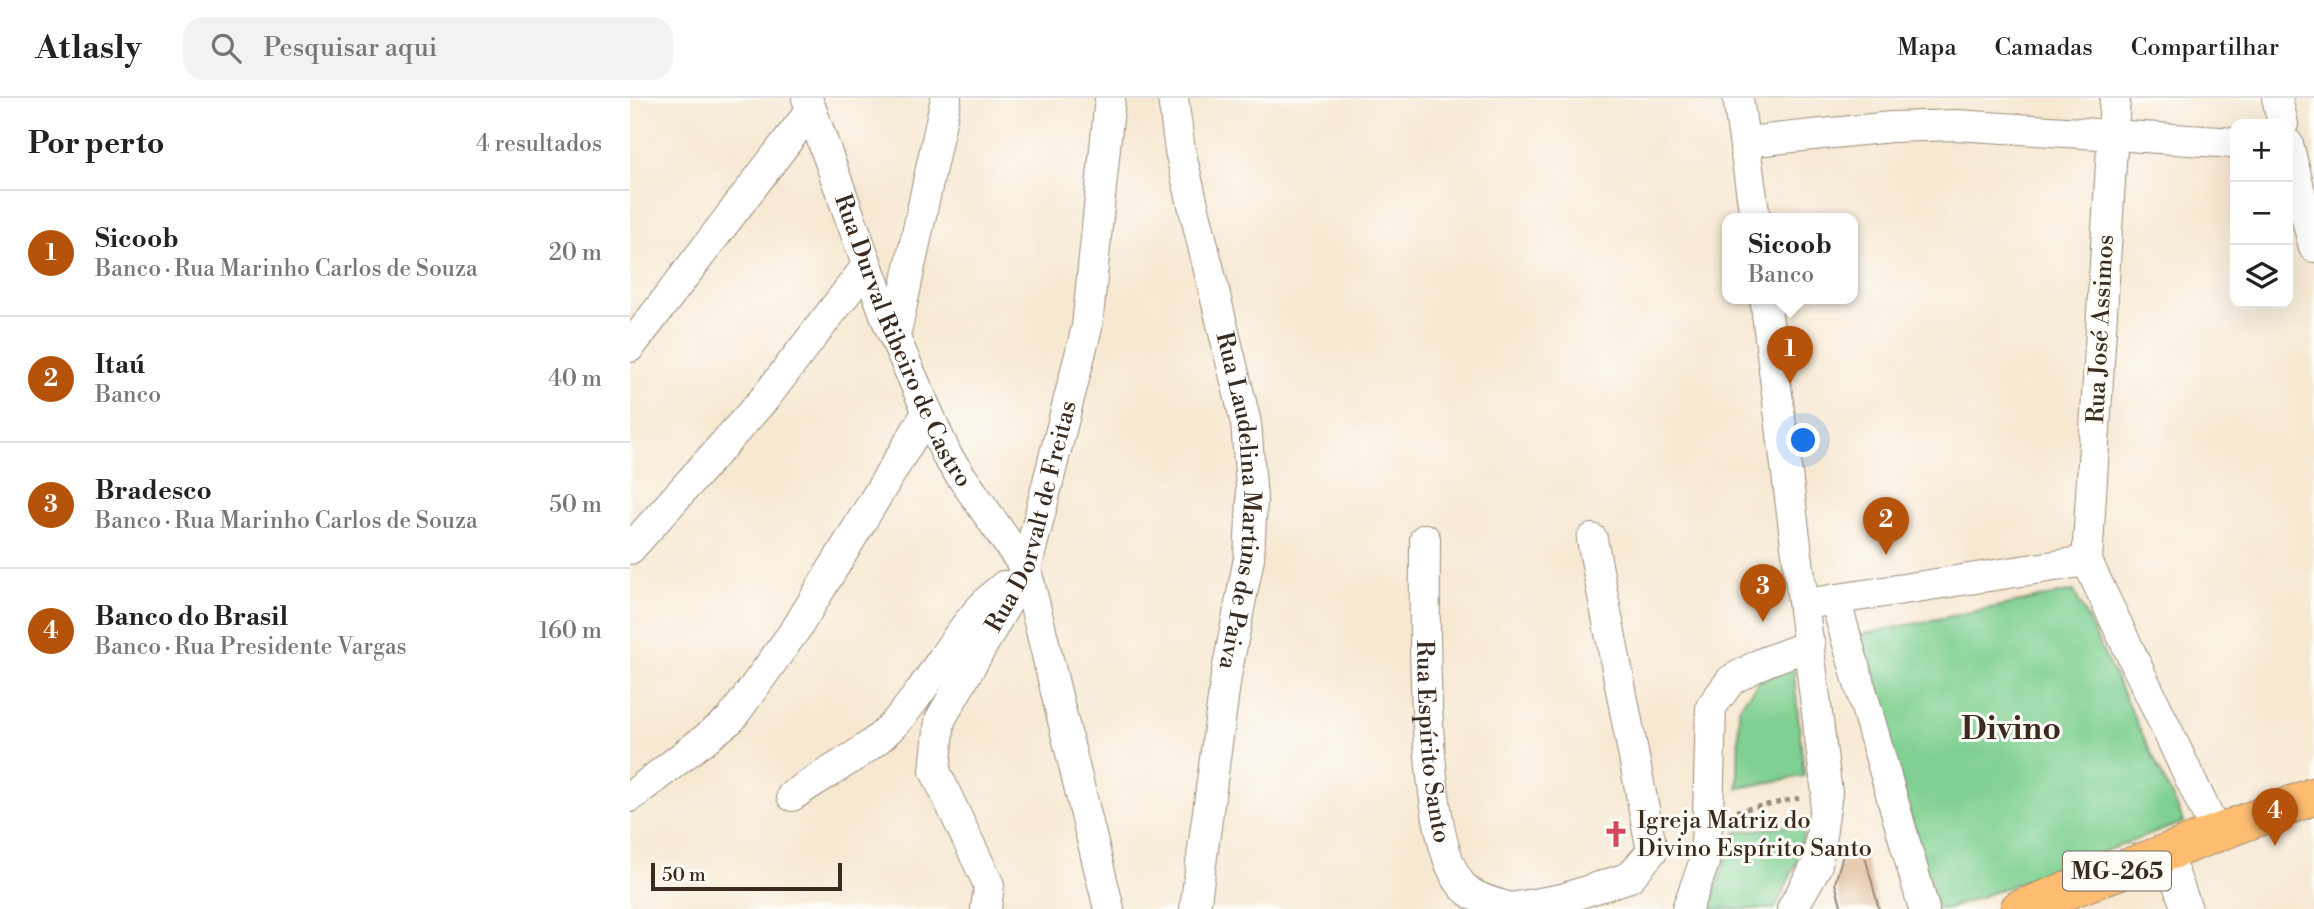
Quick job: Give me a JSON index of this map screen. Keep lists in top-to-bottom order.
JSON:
{
  "streets": {
    "main road": ["MG-265"],
    "street": [
      "Rua José Assimos",
      "Rua Durval Ribeiro de Castro",
      "Rua Laudelina Martins de Paiva",
      "Rua Dorvalt de Freitas",
      "Rua Espírito Santo"
    ]
  },
  "crossings": [
    ["Rua Durval Ribeiro de Castro", "Rua Dorvalt de Freitas"]
  ],
  "districts": ["Divino"],
  "places": {
    "church": ["Igreja Matriz do Divino Espírito Santo"]
  },
  "scale_bar": "50 m",
  "page": {
    "header": "Atlasly",
    "search": "Pesquisar aqui",
    "nav": ["Mapa", "Camadas", "Compartilhar"],
    "heading": ["Por perto", "4 resultados"],
    "map_buttons": ["+", "−"],
    "list": [
      {
        "mark": "1",
        "name": "Sicoob",
        "note": "Banco · Rua Marinho Carlos de Souza",
        "value": "20 m"
      },
      {
        "mark": "2",
        "name": "Itaú",
        "note": "Banco",
        "value": "40 m"
      },
      {
        "mark": "3",
        "name": "Bradesco",
        "note": "Banco · Rua Marinho Carlos de Souza",
        "value": "50 m"
      },
      {
        "mark": "4",
        "name": "Banco do Brasil",
        "note": "Banco · Rua Presidente Vargas",
        "value": "160 m"
      }
    ],
    "popup": ["Sicoob", "Banco"],
    "pins": [
      "1",
      "2",
      "3",
      "4"
    ],
    "scale": "50 m"
  }
}
